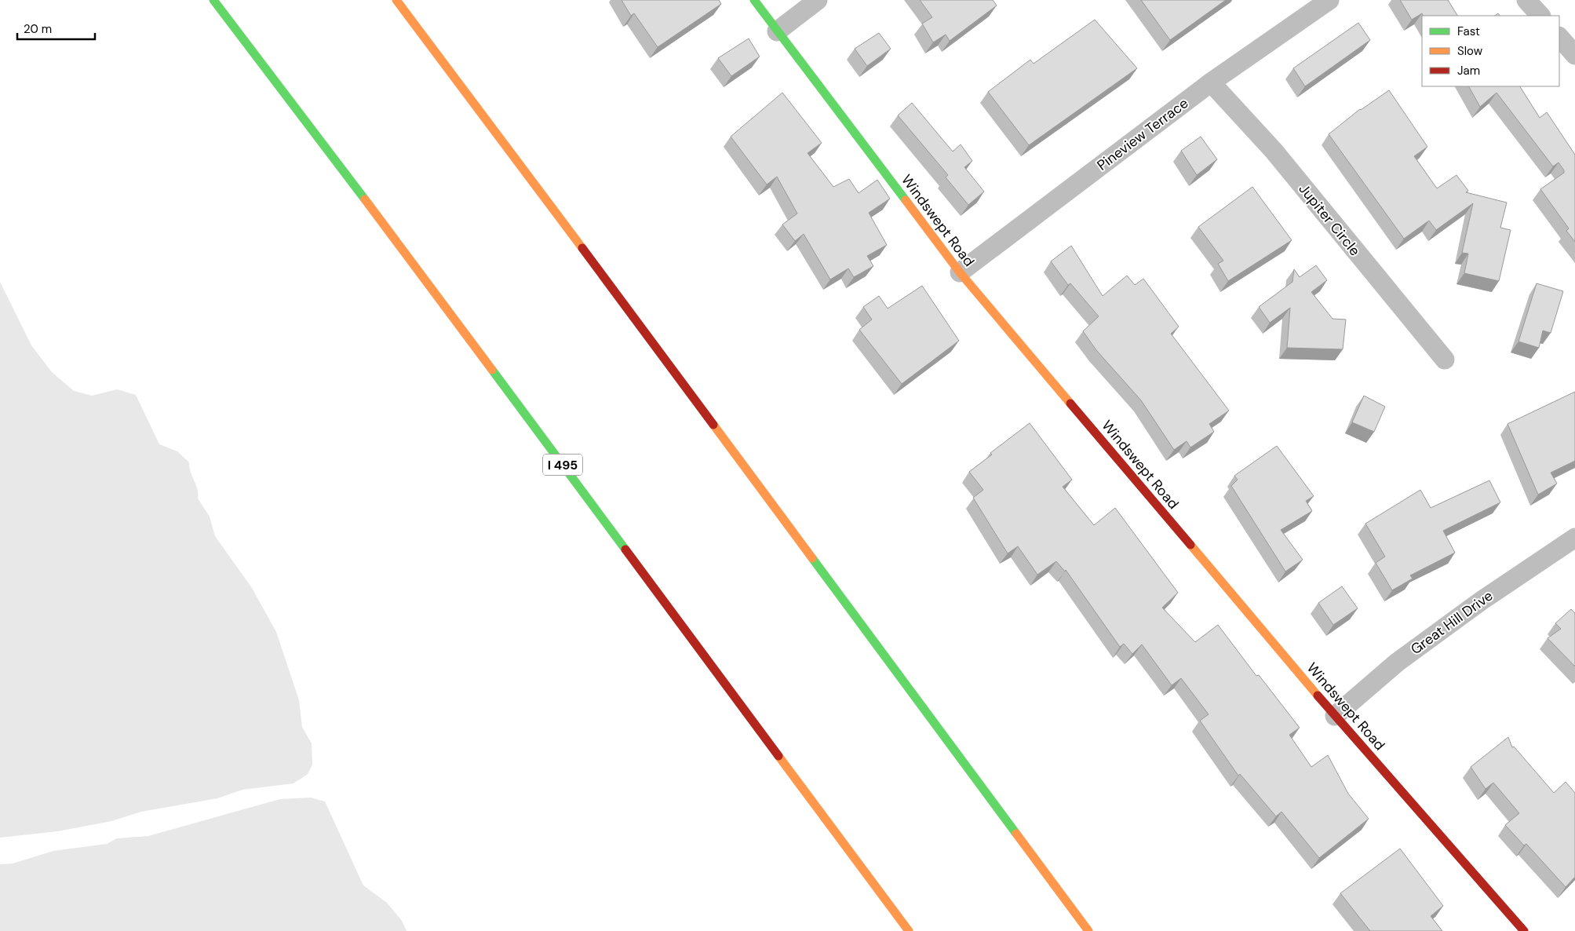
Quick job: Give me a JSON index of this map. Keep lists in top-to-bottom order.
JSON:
{
  "streets": {
    "main road": ["Windswept Road", "I 495"],
    "street": ["Pineview Terrace", "Jupiter Circle", "Great Hill Drive"]
  },
  "crossings": [
    ["Pineview Terrace", "Jupiter Circle"],
    ["Pineview Terrace", "Windswept Road"],
    ["Windswept Road", "Great Hill Drive"]
  ],
  "legend": ["Fast", "Slow", "Jam"],
  "scale_bar": "20 m"
}
